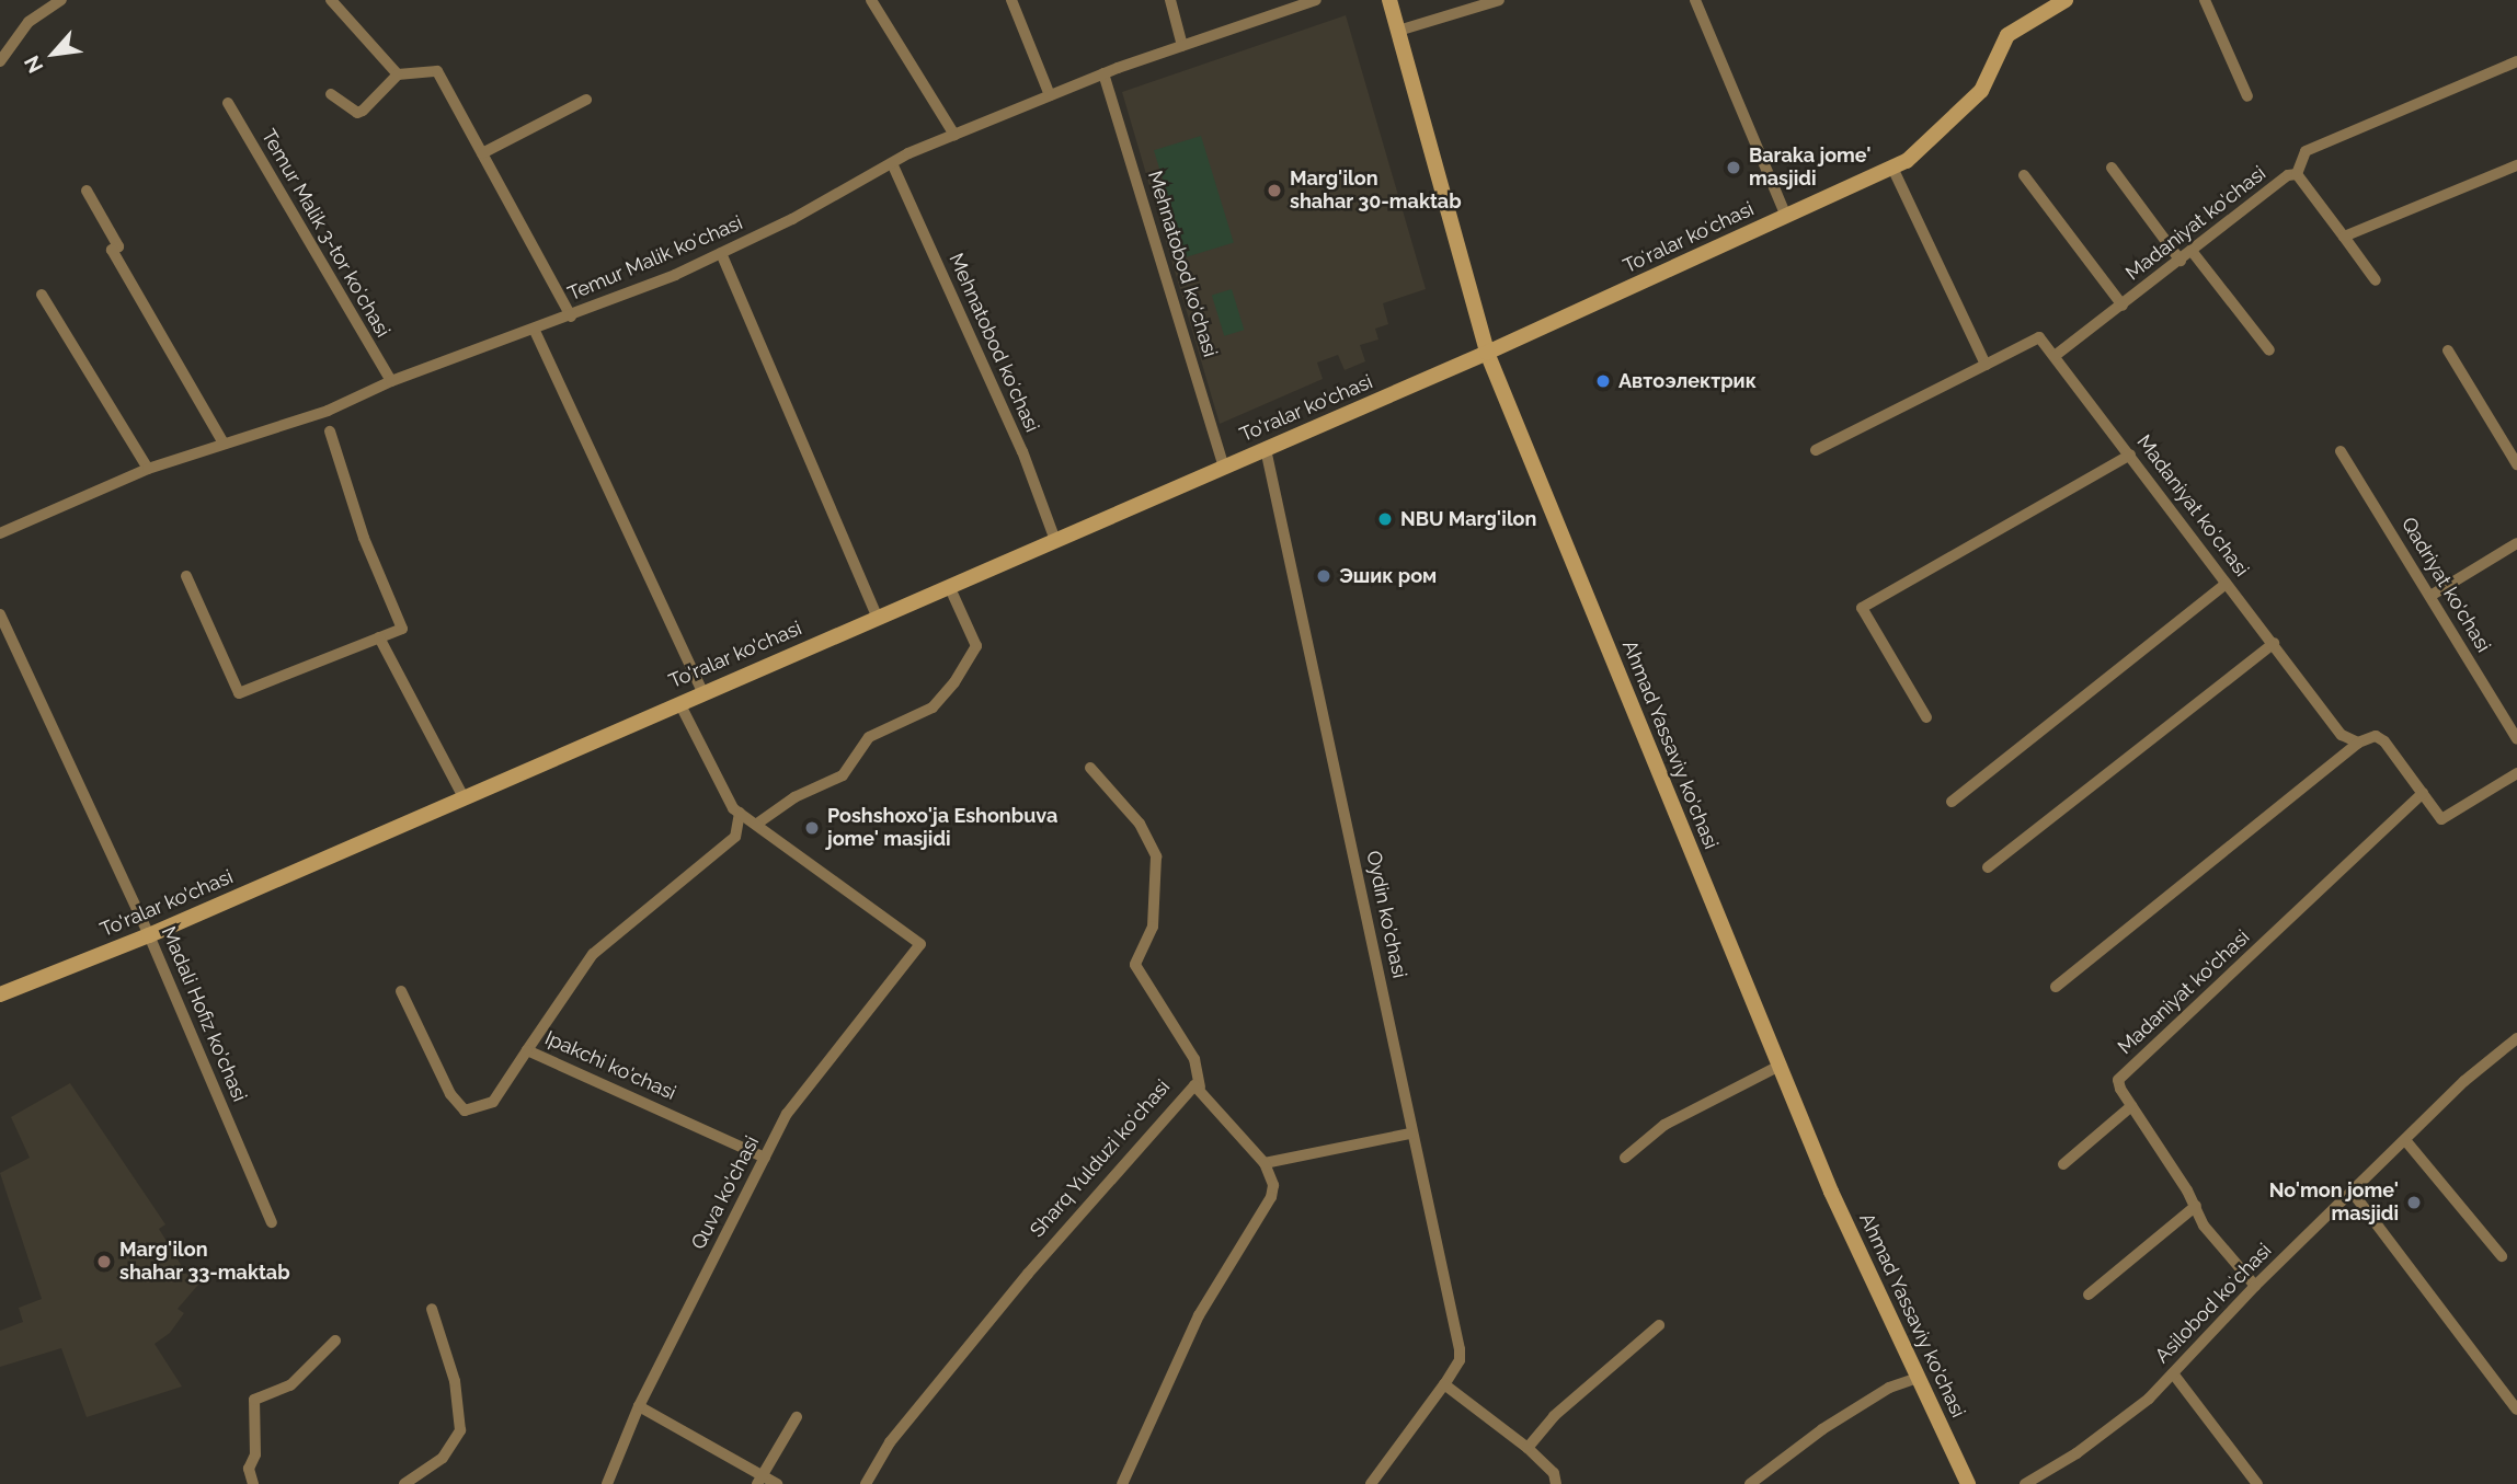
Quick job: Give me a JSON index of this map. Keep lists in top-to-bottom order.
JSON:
{
  "streets": {
    "street": [
      "Madaniyat ko'chasi",
      "Temur Malik 3-tor koʻchasi",
      "Toʻralar koʻchasi",
      "Temur Malik koʻchasi",
      "Mehnatobod ko‘chasi",
      "Mehnatobod koʻchasi",
      "To'ralar ko'chasi",
      "Madaniyat koʻchasi",
      "Qadriyat ko'chasi",
      "Ahmad Yassaviy ko'chasi",
      "Oydin ko'chasi",
      "Madali Hofiz ko'chasi",
      "Ipakchi ko'chasi",
      "Sharq Yulduzi koʻchasi",
      "Quva ko'chasi",
      "Asilobod koʻchasi"
    ]
  },
  "crossings": [
    ["Madaniyat ko'chasi", "Madaniyat koʻchasi"],
    ["Madaniyat ko'chasi", "Asilobod koʻchasi"],
    ["Temur Malik 3-tor koʻchasi", "Temur Malik koʻchasi"],
    ["Toʻralar koʻchasi", "To'ralar ko'chasi"],
    ["Toʻralar koʻchasi", "Ahmad Yassaviy ko'chasi"],
    ["Temur Malik koʻchasi", "Mehnatobod ko‘chasi"],
    ["Temur Malik koʻchasi", "Mehnatobod koʻchasi"],
    ["Mehnatobod ko‘chasi", "To'ralar ko'chasi"],
    ["Mehnatobod koʻchasi", "To'ralar ko'chasi"],
    ["To'ralar ko'chasi", "Ahmad Yassaviy ko'chasi"],
    ["To'ralar ko'chasi", "Oydin ko'chasi"],
    ["To'ralar ko'chasi", "Madali Hofiz ko'chasi"],
    ["Ipakchi ko'chasi", "Quva ko'chasi"]
  ],
  "places": [
    "Baraka jome' masjidi",
    "Marg'ilon shahar 30-maktab",
    "Автоэлектрик",
    "NBU Marg'ilon",
    "Эшик ром",
    "Poshshoxo'ja Eshonbuva jome' masjidi",
    "No'mon jome' masjidi",
    "Marg'ilon shahar 33-maktab"
  ],
  "north": "bottom left"
}
